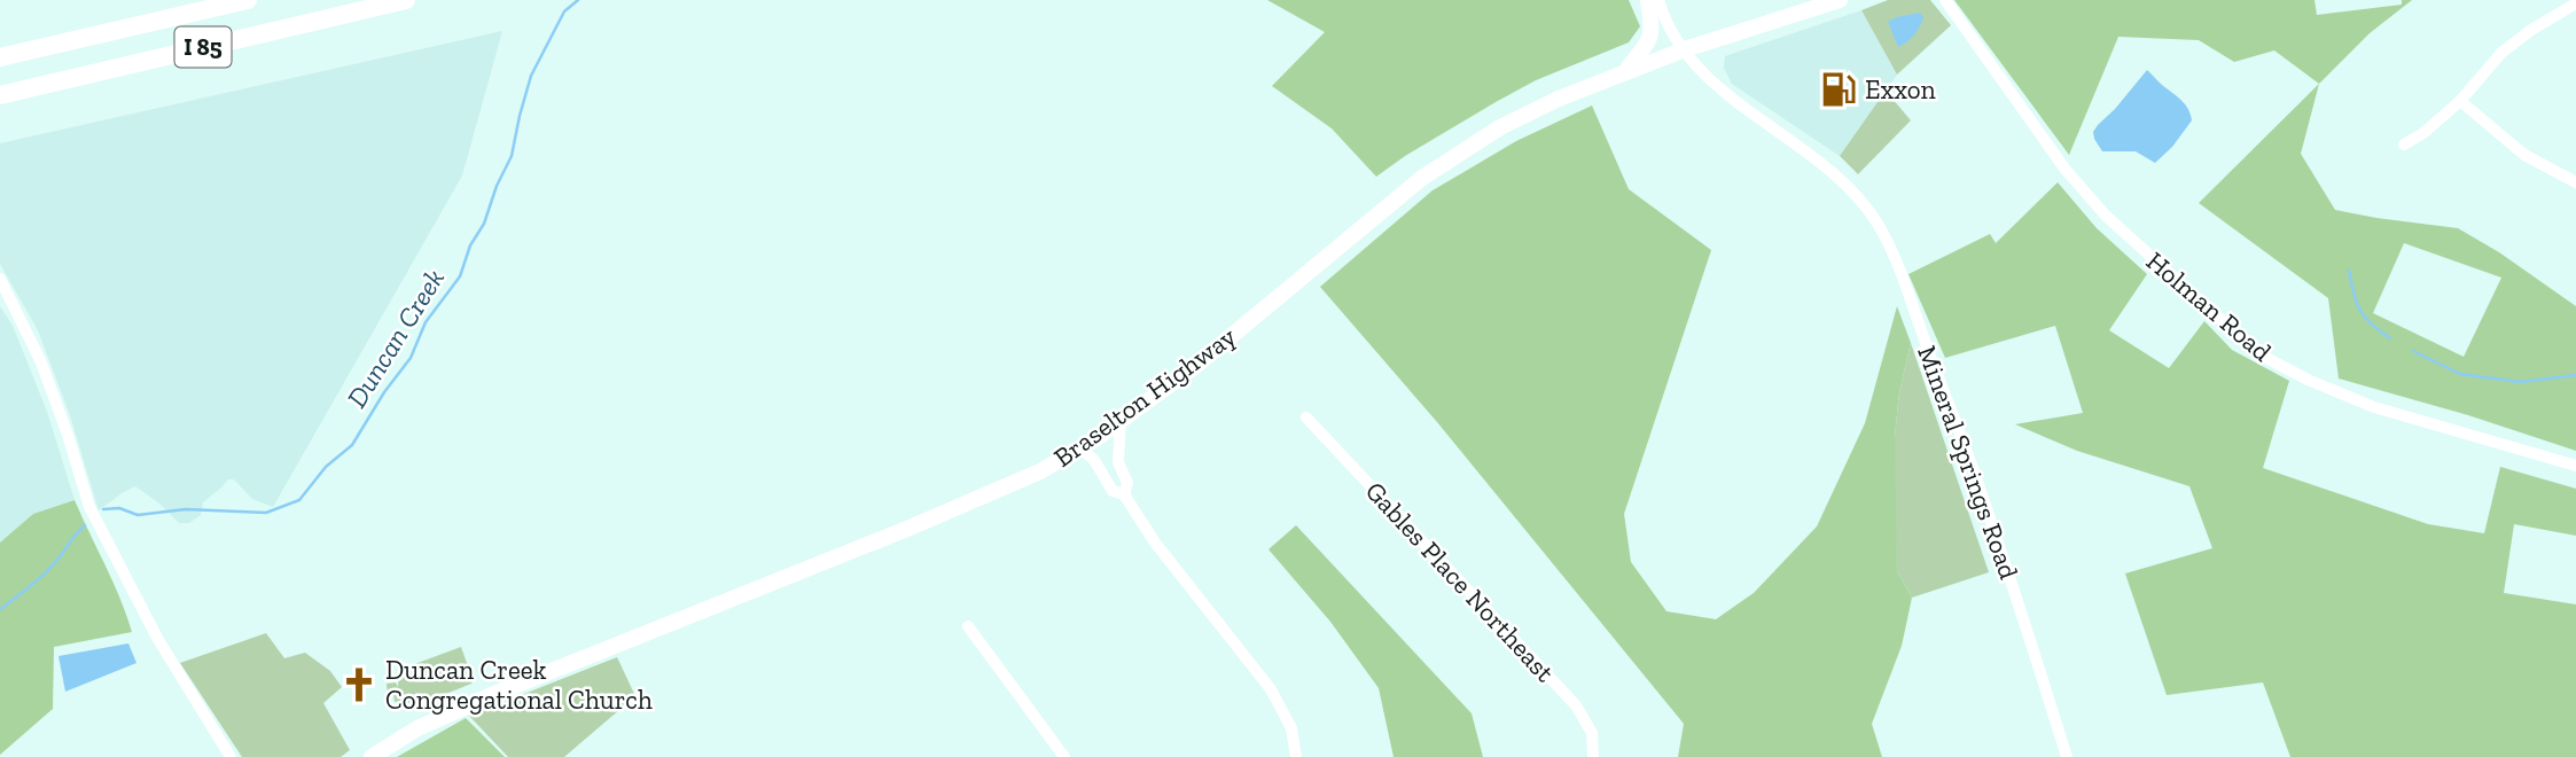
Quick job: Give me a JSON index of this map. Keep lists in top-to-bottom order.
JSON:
{
  "streets": {
    "highway": ["I 85"],
    "main road": ["Braselton Highway"],
    "street": ["Holman Road", "Mineral Springs Road", "Gables Place Northeast"]
  },
  "crossings": [
    ["Braselton Highway", "Mineral Springs Road"]
  ],
  "water": ["Duncan Creek"],
  "places": {
    "fuel station": ["Exxon"],
    "church": ["Duncan Creek Congregational Church"]
  }
}
